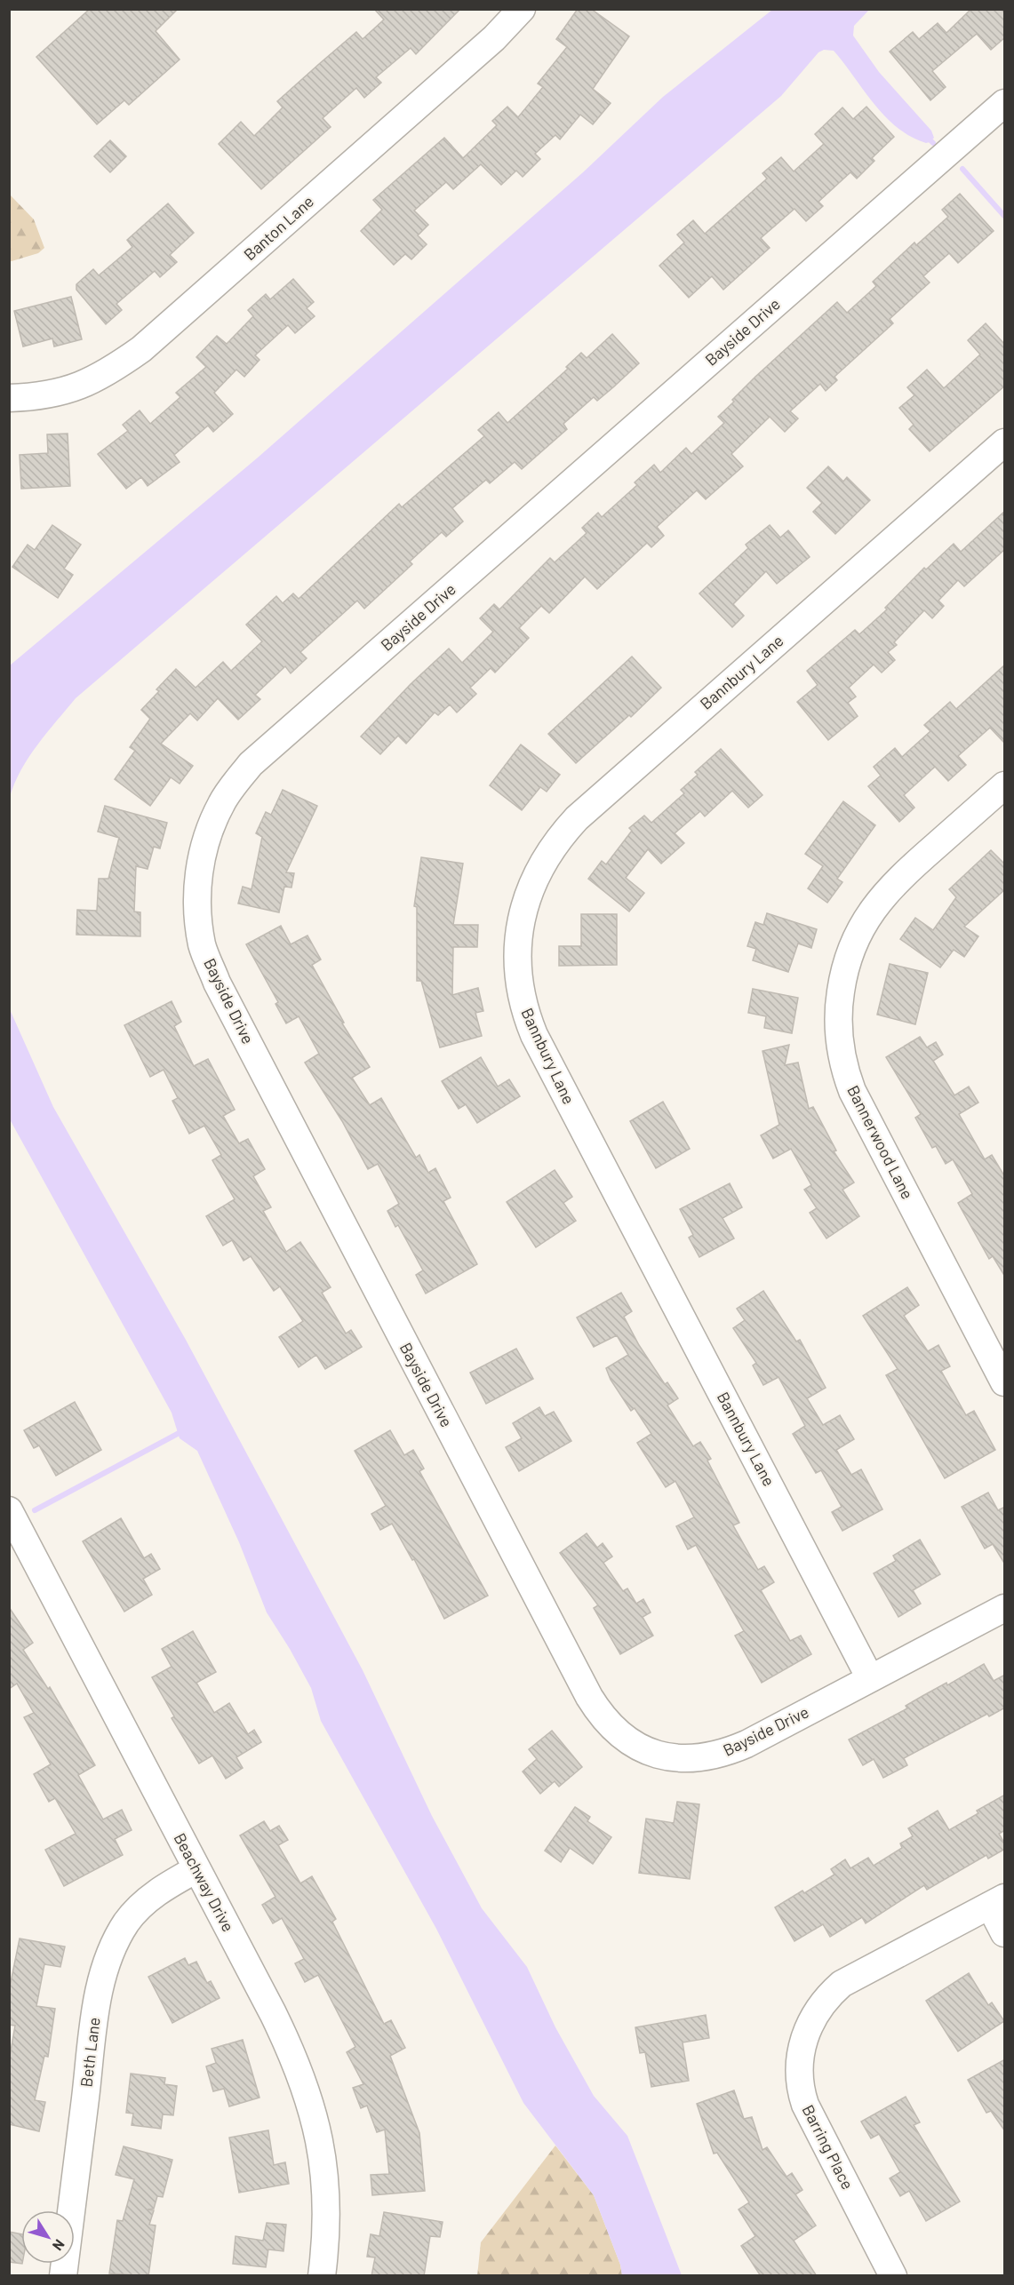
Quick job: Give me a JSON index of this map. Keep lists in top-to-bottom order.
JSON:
{
  "streets": {
    "street": [
      "Banton Lane",
      "Bayside Drive",
      "Bannbury Lane",
      "Bannerwood Lane",
      "Beachway Drive",
      "Beth Lane",
      "Barring Place"
    ]
  },
  "crossings": [
    ["Bayside Drive", "Bannbury Lane"],
    ["Beachway Drive", "Beth Lane"]
  ],
  "north": "bottom right"
}
